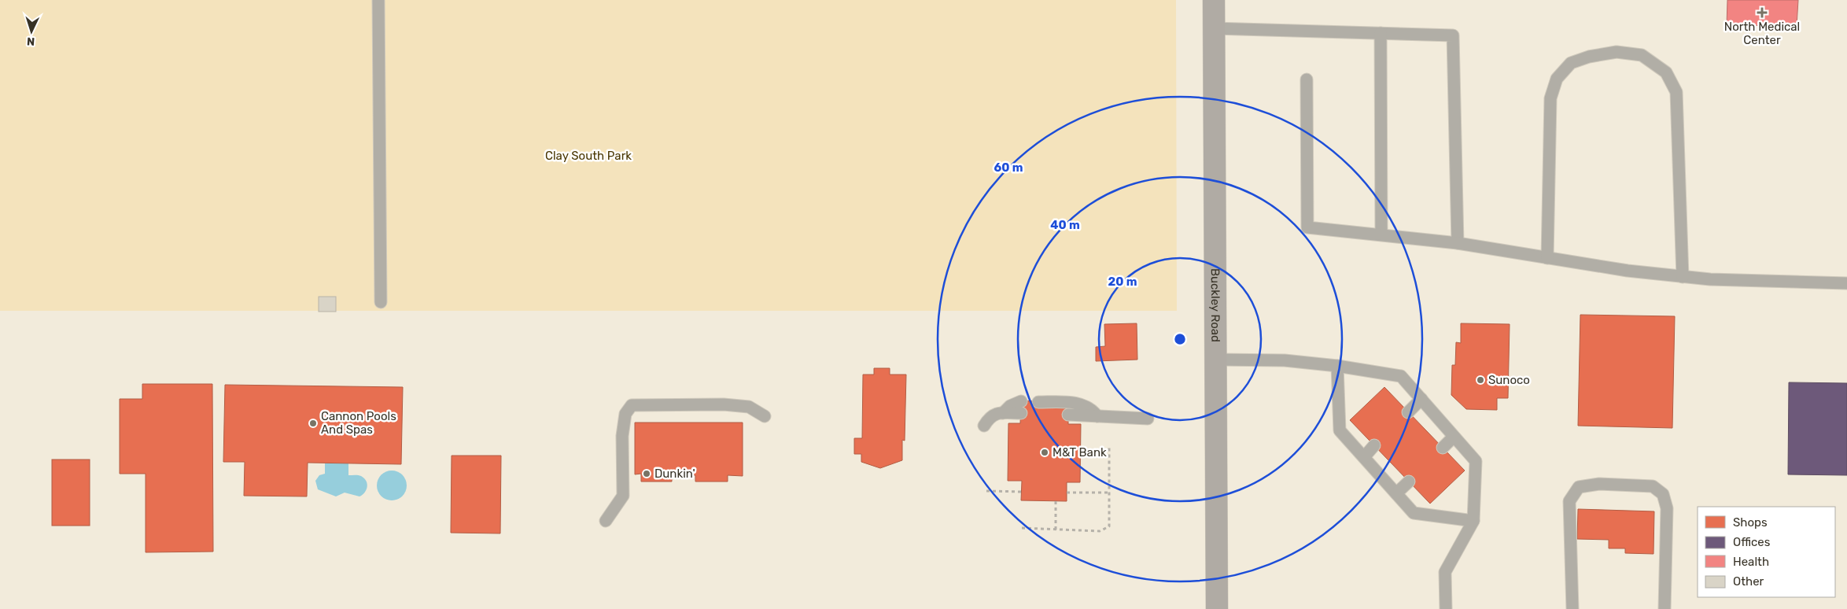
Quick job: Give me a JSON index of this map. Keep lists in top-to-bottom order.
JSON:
{
  "streets": {
    "street": ["Buckley Road"]
  },
  "parks": ["Clay South Park"],
  "places": {
    "health": ["North Medical Center"],
    "other": [
      "Sunoco",
      "Cannon Pools And Spas",
      "M&T Bank",
      "Dunkin'"
    ]
  },
  "legend": [
    "Shops",
    "Offices",
    "Health",
    "Other"
  ],
  "north": "bottom",
  "rings": ["60 m", "40 m", "20 m"]
}
